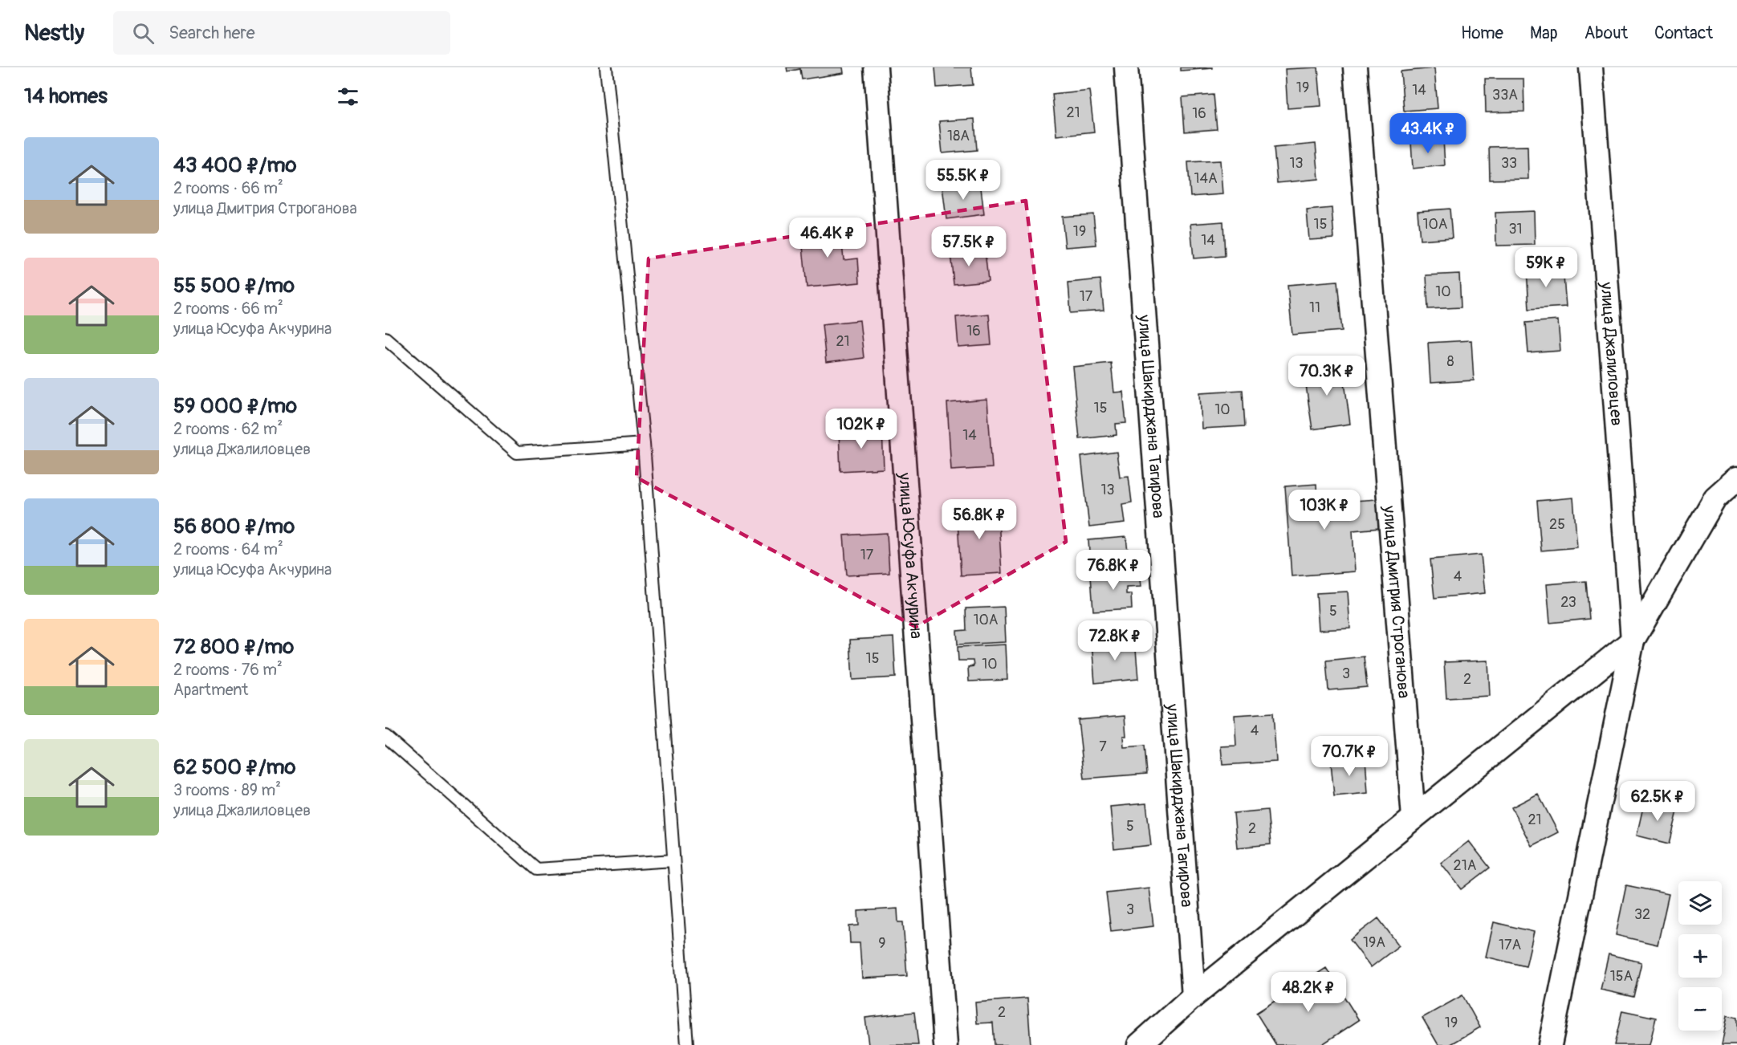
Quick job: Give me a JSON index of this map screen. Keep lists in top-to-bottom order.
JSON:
{
  "streets": {
    "street": [
      "улица Джалиловцев",
      "улица Шакирджана Тагирова",
      "улица Юсуфа Акчурина",
      "улица Дмитрия Строганова"
    ]
  },
  "house_numbers": [
    "19",
    "14",
    "33А",
    "21",
    "16",
    "18А",
    "13",
    "33",
    "14А",
    "15",
    "10А",
    "31",
    "19",
    "14",
    "10",
    "17",
    "11",
    "16",
    "21",
    "8",
    "15",
    "10",
    "14",
    "13",
    "25",
    "17",
    "4",
    "23",
    "5",
    "10А",
    "15",
    "10",
    "3",
    "2",
    "4",
    "7",
    "21",
    "5",
    "2",
    "21А",
    "3",
    "32",
    "19А",
    "9",
    "17А",
    "15А",
    "2",
    "19"
  ],
  "page": {
    "header": "Nestly",
    "search": "Search here",
    "nav": [
      "Home",
      "Map",
      "About",
      "Contact"
    ],
    "heading": "14 homes",
    "price": [
      "43.4K ₽",
      "55.5K ₽",
      "46.4K ₽",
      "57.5K ₽",
      "59K ₽",
      "70.3K ₽",
      "102K ₽",
      "103K ₽",
      "56.8K ₽",
      "76.8K ₽",
      "72.8K ₽",
      "70.7K ₽",
      "62.5K ₽",
      "48.2K ₽"
    ],
    "list": [
      {
        "name": "43 400 ₽/mo",
        "note": "2 rooms · 66 m² · улица Дмитрия Строганова"
      },
      {
        "name": "55 500 ₽/mo",
        "note": "2 rooms · 66 m² · улица Юсуфа Акчурина"
      },
      {
        "name": "59 000 ₽/mo",
        "note": "2 rooms · 62 m² · улица Джалиловцев"
      },
      {
        "name": "56 800 ₽/mo",
        "note": "2 rooms · 64 m² · улица Юсуфа Акчурина"
      },
      {
        "name": "72 800 ₽/mo",
        "note": "2 rooms · 76 m² · Apartment"
      },
      {
        "name": "62 500 ₽/mo",
        "note": "3 rooms · 89 m² · улица Джалиловцев"
      }
    ],
    "map_buttons": ["+", "−"]
  }
}
